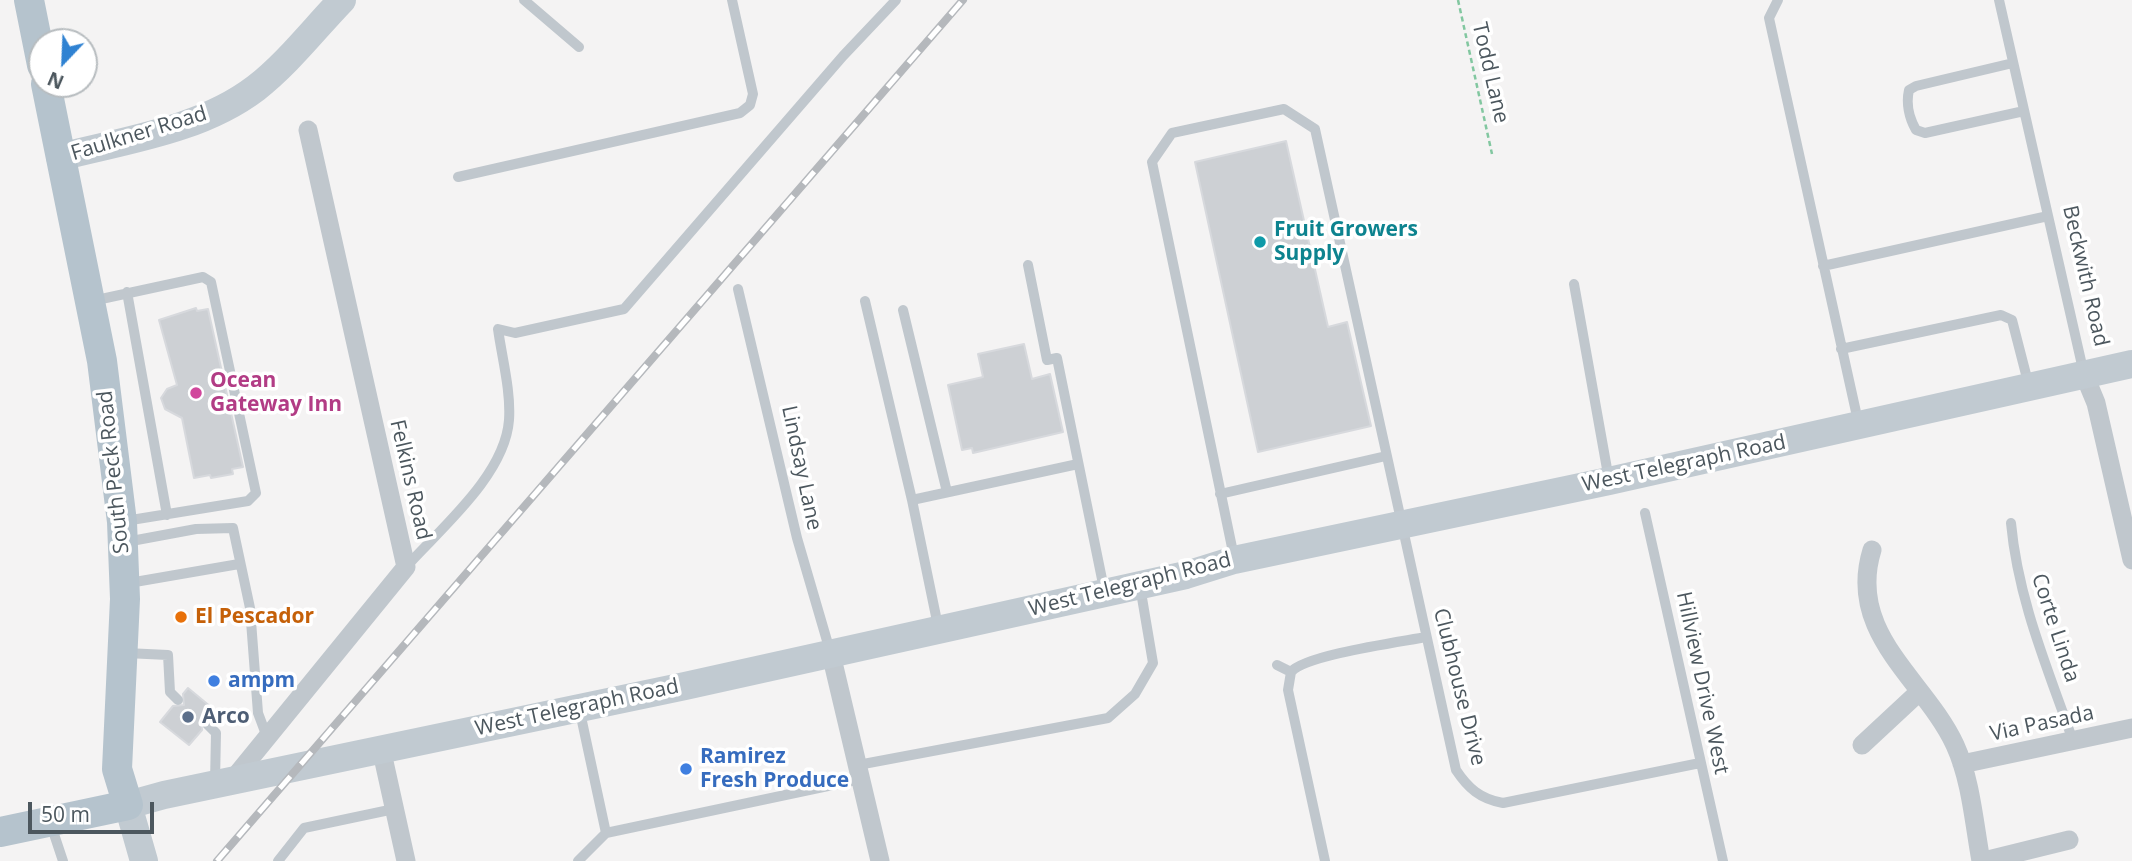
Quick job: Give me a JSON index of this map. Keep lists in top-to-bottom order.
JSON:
{
  "streets": {
    "main road": ["Faulkner Road", "West Telegraph Road", "South Peck Road"],
    "street": ["Beckwith Road", "Felkins Road", "Via Pasada"],
    "lane": [
      "Lindsay Lane",
      "Corte Linda",
      "Hillview Drive West",
      "Clubhouse Drive"
    ],
    "path": ["Todd Lane"]
  },
  "crossings": [
    ["Faulkner Road", "South Peck Road"],
    ["Beckwith Road", "West Telegraph Road"],
    ["West Telegraph Road", "Lindsay Lane"],
    ["West Telegraph Road", "South Peck Road"],
    ["West Telegraph Road", "Felkins Road"],
    ["West Telegraph Road", "Clubhouse Drive"],
    ["Corte Linda", "Via Pasada"],
    ["Hillview Drive West", "Clubhouse Drive"]
  ],
  "places": [
    "Fruit Growers Supply",
    "Ocean Gateway Inn",
    "El Pescador",
    "ampm",
    "Arco",
    "Ramirez Fresh Produce"
  ],
  "scale_bar": "50 m",
  "north": "bottom left"
}
